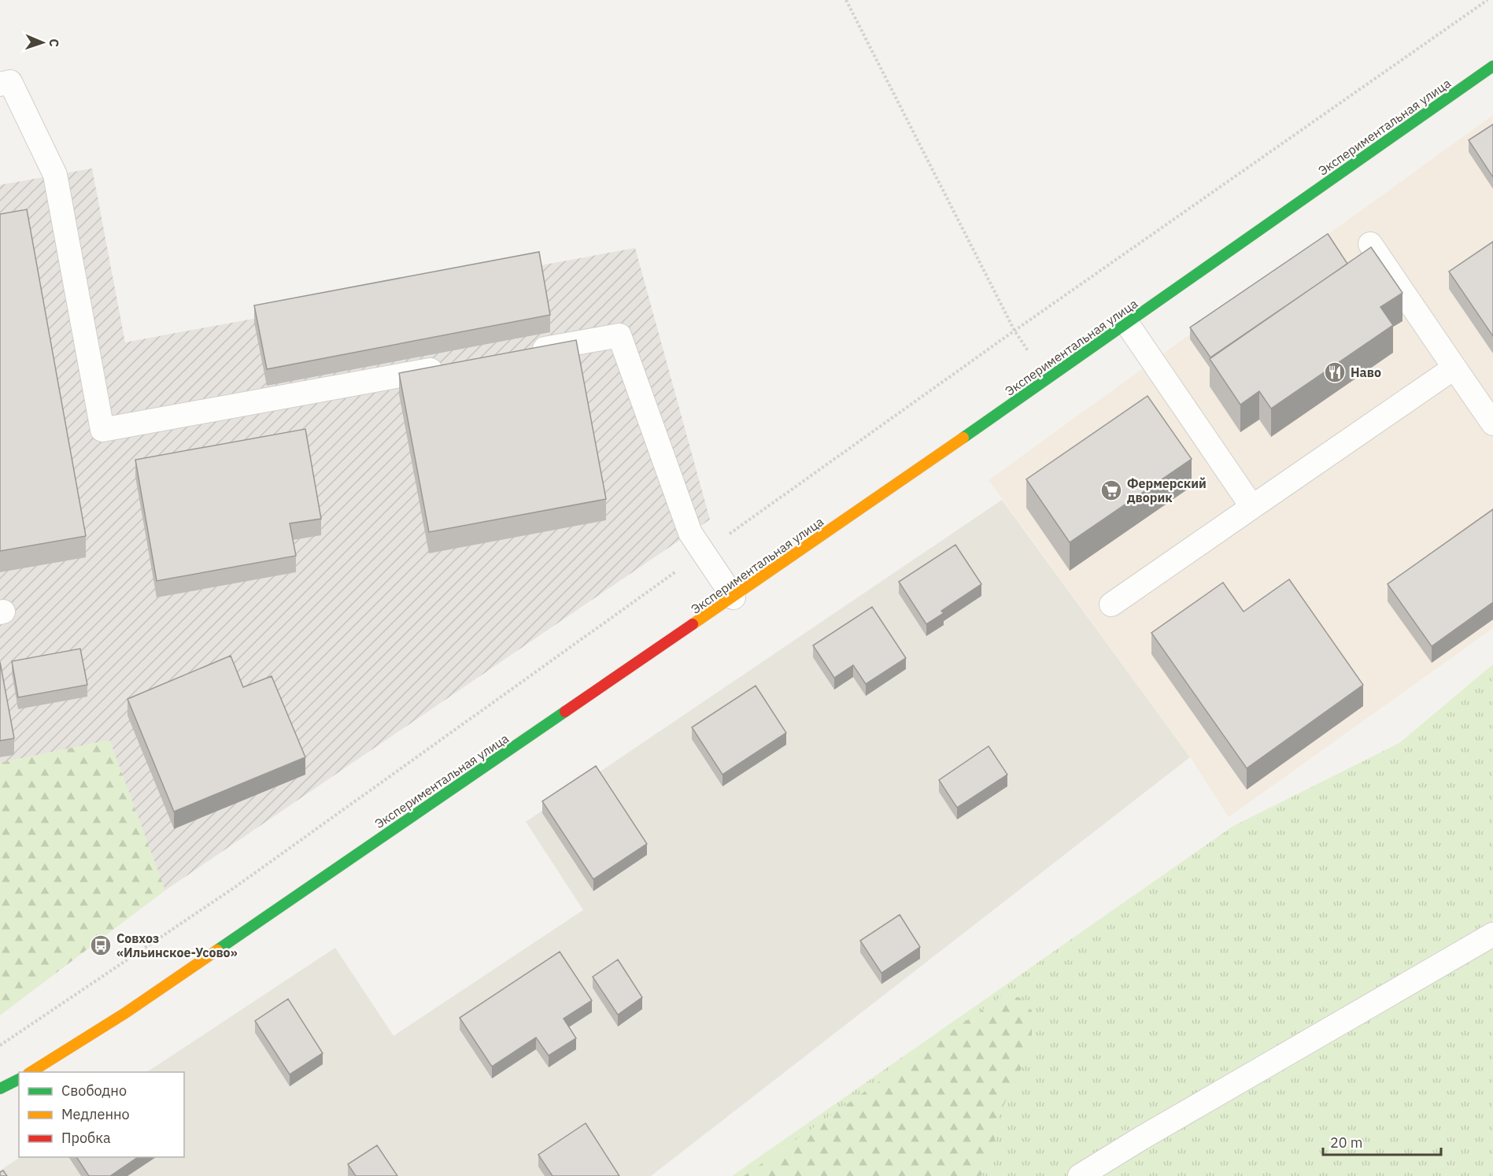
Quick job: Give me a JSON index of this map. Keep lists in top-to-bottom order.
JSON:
{
  "streets": {
    "street": ["Экспериментальная улица"]
  },
  "places": {
    "restaurant": ["Наво"],
    "supermarket": ["Фермерский дворик"],
    "bus stop": ["Совхоз «Ильинское-Усово»"]
  },
  "legend": ["Свободно", "Медленно", "Пробка"],
  "scale_bar": "20 m",
  "north": "right"
}
